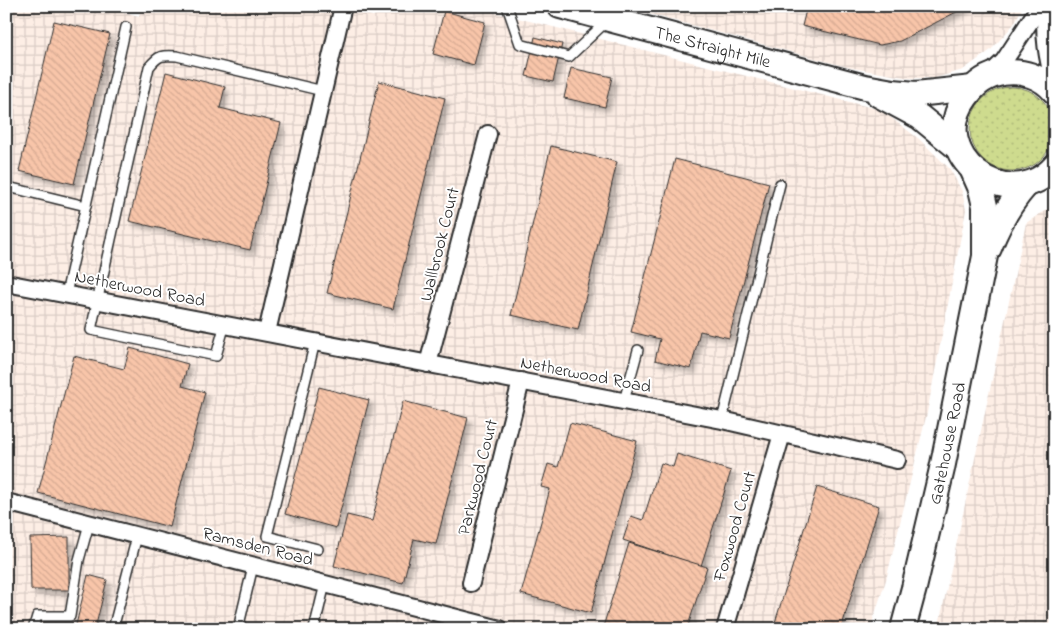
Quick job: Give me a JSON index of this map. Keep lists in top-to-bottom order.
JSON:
{
  "streets": {
    "main road": ["The Straight Mile", "Gatehouse Road"],
    "street": [
      "Wallbrook Court",
      "Netherwood Road",
      "Parkwood Court",
      "Foxwood Court",
      "Ramsden Road"
    ]
  },
  "crossings": [
    ["Wallbrook Court", "Netherwood Road"],
    ["Netherwood Road", "Parkwood Court"],
    ["Netherwood Road", "Foxwood Court"]
  ]
}
